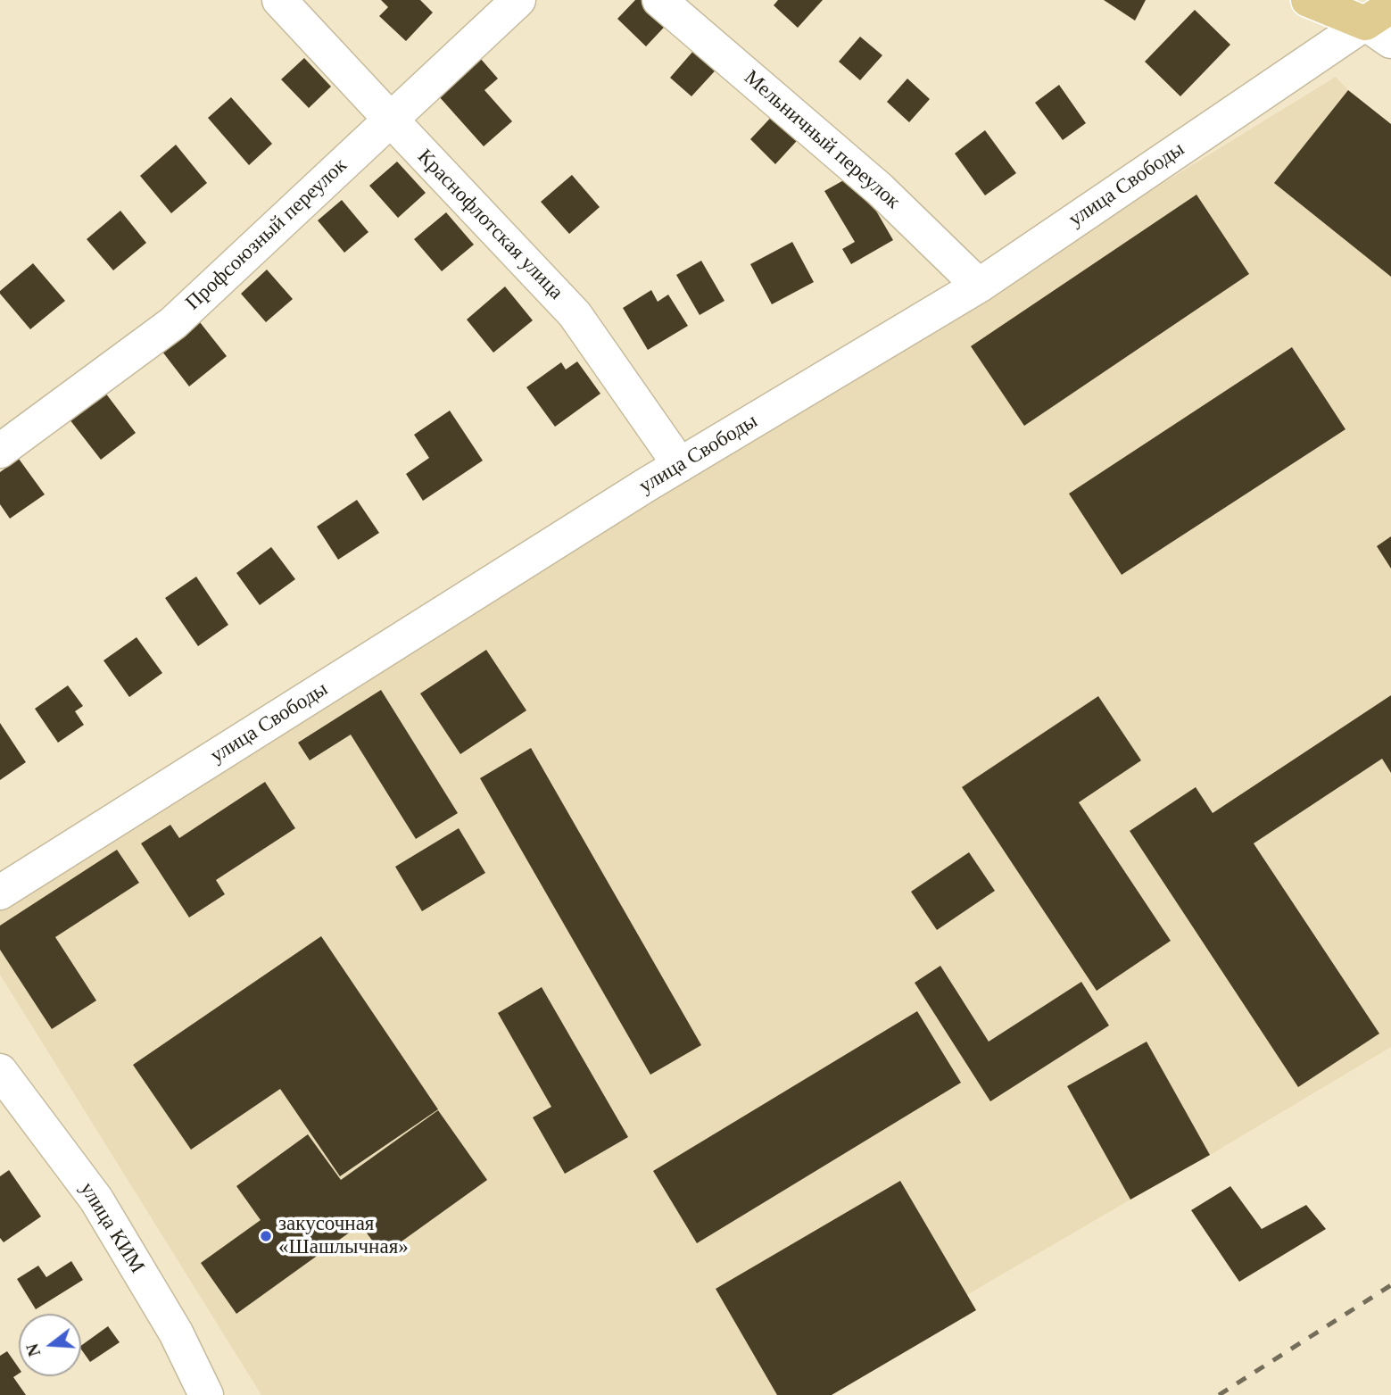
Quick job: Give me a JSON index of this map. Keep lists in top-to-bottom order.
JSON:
{
  "streets": {
    "street": [
      "Мельничный переулок",
      "улица Свободы",
      "Краснофлотская улица",
      "Профсоюзный переулок",
      "улица КИМ"
    ]
  },
  "crossings": [
    ["Мельничный переулок", "улица Свободы"],
    ["улица Свободы", "Краснофлотская улица"],
    ["Краснофлотская улица", "Профсоюзный переулок"]
  ],
  "places": ["закусочная «Шашлычная»"],
  "north": "left"
}
